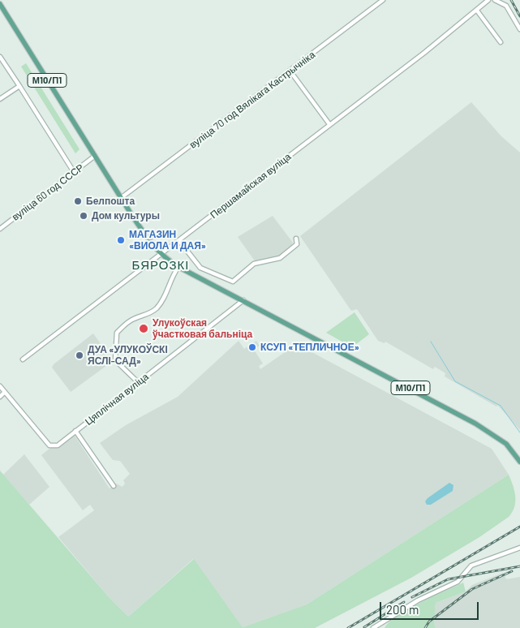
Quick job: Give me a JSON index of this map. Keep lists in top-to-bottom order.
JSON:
{
  "streets": {
    "main road": ["М10/П1"],
    "street": [
      "вуліца 70 год Вялікага Кастрычніка",
      "Першамайская вуліца",
      "вуліца 60 год СССР",
      "Цяплічная вуліца"
    ]
  },
  "crossings": [
    ["М10/П1", "вуліца 70 год Вялікага Кастрычніка"],
    ["М10/П1", "Першамайская вуліца"],
    ["М10/П1", "вуліца 60 год СССР"],
    ["М10/П1", "Цяплічная вуліца"]
  ],
  "districts": ["БЯРОЗКІ"],
  "places": [
    "Белпошта",
    "Дом культуры",
    "МАГАЗИН «ВИОЛА И ДАЯ»",
    "Улукоўская ўчастковая бальніца",
    "КСУП «ТЕПЛИЧНОЕ»",
    "ДУА «УЛУКОЎСКІ ЯСЛІ-САД»"
  ],
  "scale_bar": "200 m"
}
